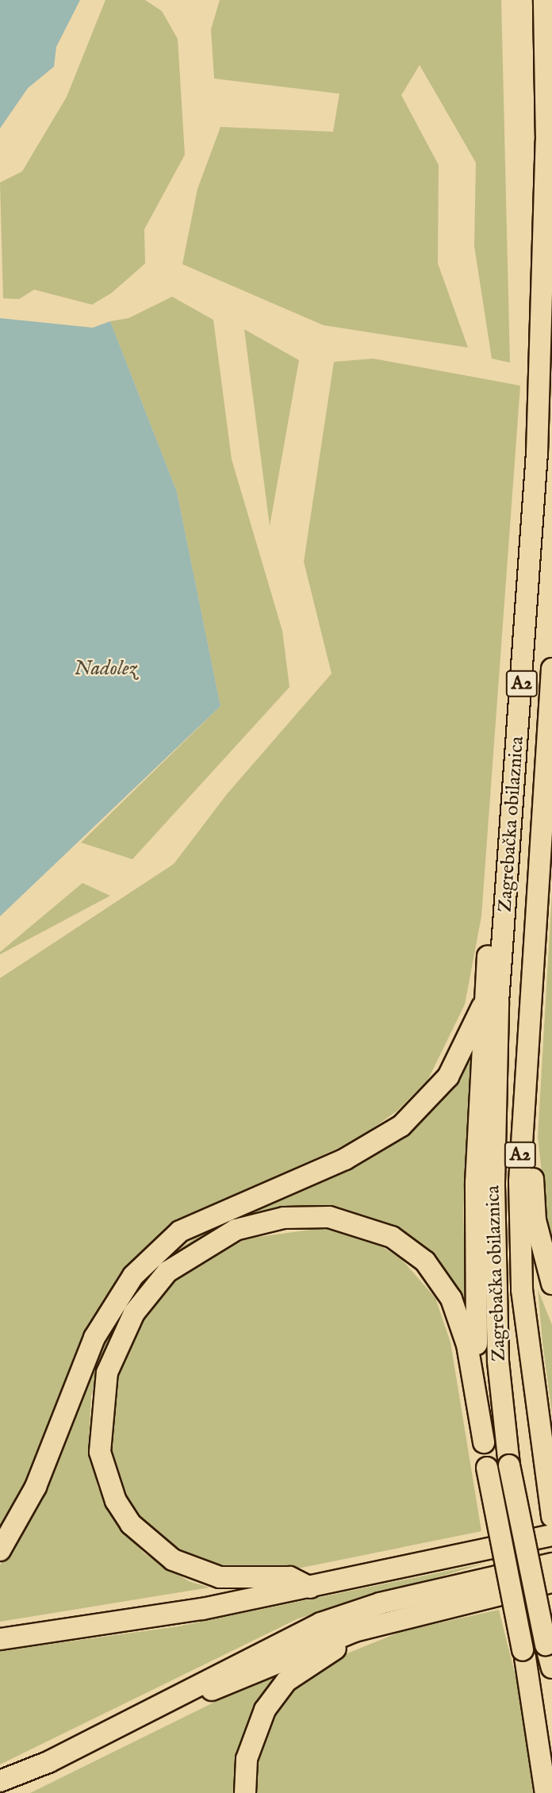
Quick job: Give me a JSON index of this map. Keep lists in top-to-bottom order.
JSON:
{
  "streets": {
    "highway": ["A2", "Zagrebačka obilaznica"]
  },
  "water": ["Nadolez"]
}
